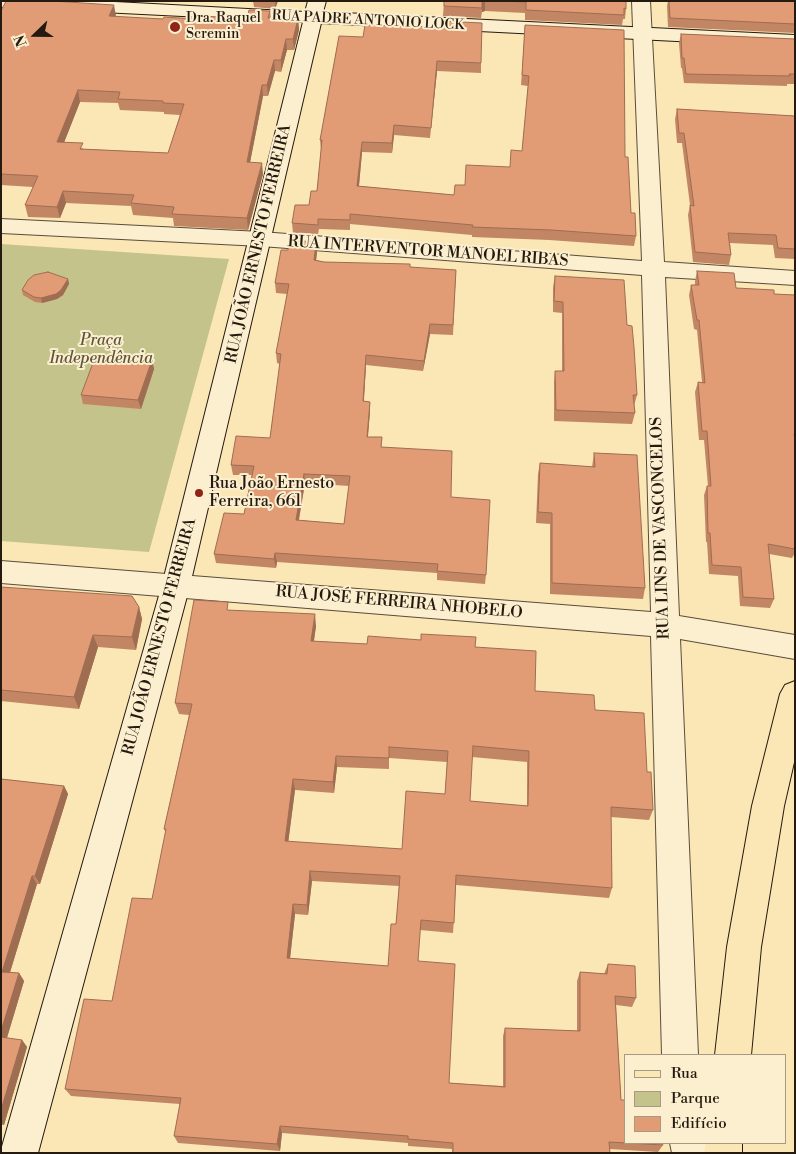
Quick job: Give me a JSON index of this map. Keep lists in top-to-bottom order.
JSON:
{
  "streets": {
    "street": [
      "RUA PADRE ANTONIO LOCK",
      "RUA JOÃO ERNESTO FERREIRA",
      "RUA INTERVENTOR MANOEL RIBAS",
      "RUA LINS DE VASCONCELOS",
      "RUA JOSÉ FERREIRA NHOBELO"
    ]
  },
  "crossings": [
    ["RUA PADRE ANTONIO LOCK", "RUA JOÃO ERNESTO FERREIRA"],
    ["RUA PADRE ANTONIO LOCK", "RUA LINS DE VASCONCELOS"],
    ["RUA JOÃO ERNESTO FERREIRA", "RUA INTERVENTOR MANOEL RIBAS"],
    ["RUA JOÃO ERNESTO FERREIRA", "RUA JOSÉ FERREIRA NHOBELO"],
    ["RUA INTERVENTOR MANOEL RIBAS", "RUA LINS DE VASCONCELOS"],
    ["RUA LINS DE VASCONCELOS", "RUA JOSÉ FERREIRA NHOBELO"]
  ],
  "parks": ["Praça Independência"],
  "places": ["Dra. Raquel Scremin", "Rua João Ernesto Ferreira, 661"],
  "legend": ["Rua", "Parque", "Edifício"],
  "north": "left"
}
